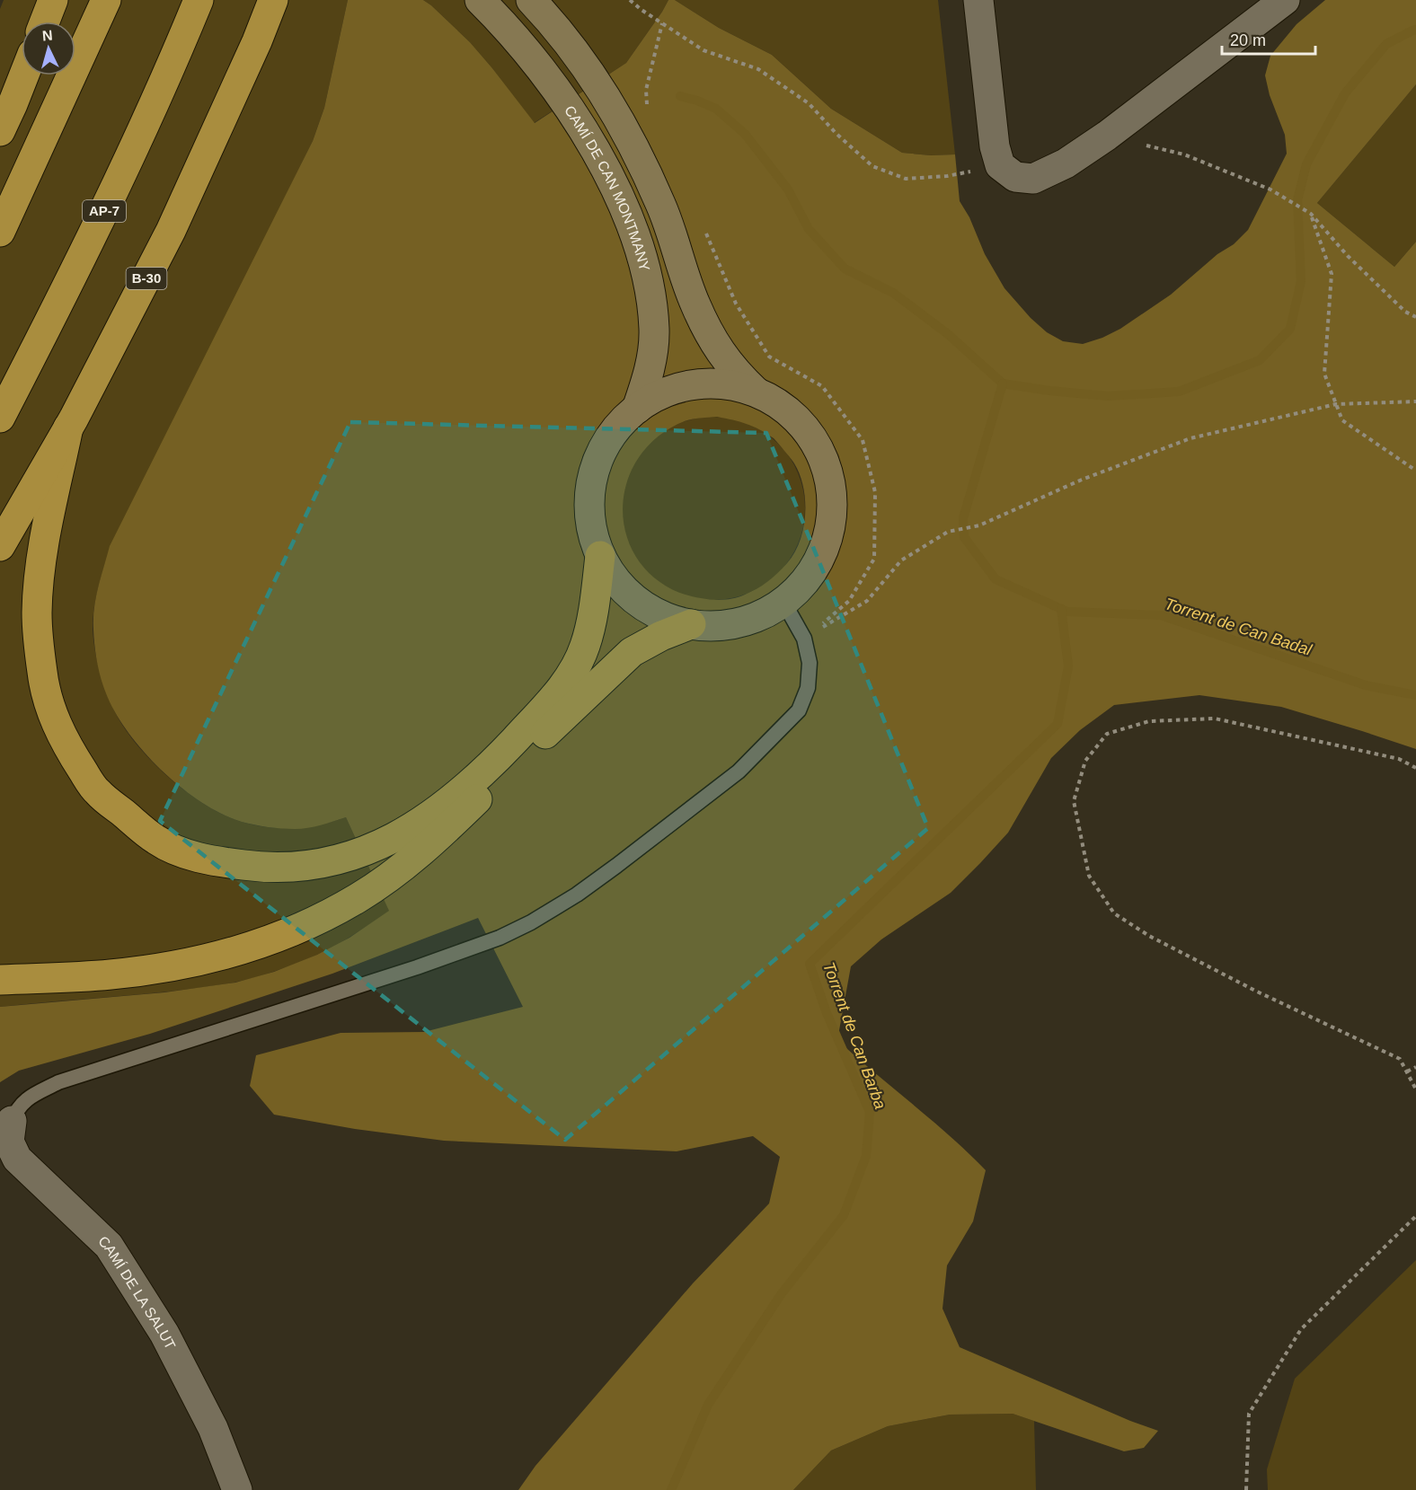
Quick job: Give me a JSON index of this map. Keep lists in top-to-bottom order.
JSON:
{
  "streets": {
    "highway": ["AP-7", "B-30"],
    "main road": ["CAMÍ DE CAN MONTMANY"],
    "street": ["CAMÍ DE LA SALUT"]
  },
  "water": ["Torrent de Can Badal", "Torrent de Can Barba"],
  "scale_bar": "20 m",
  "north": "top"
}
